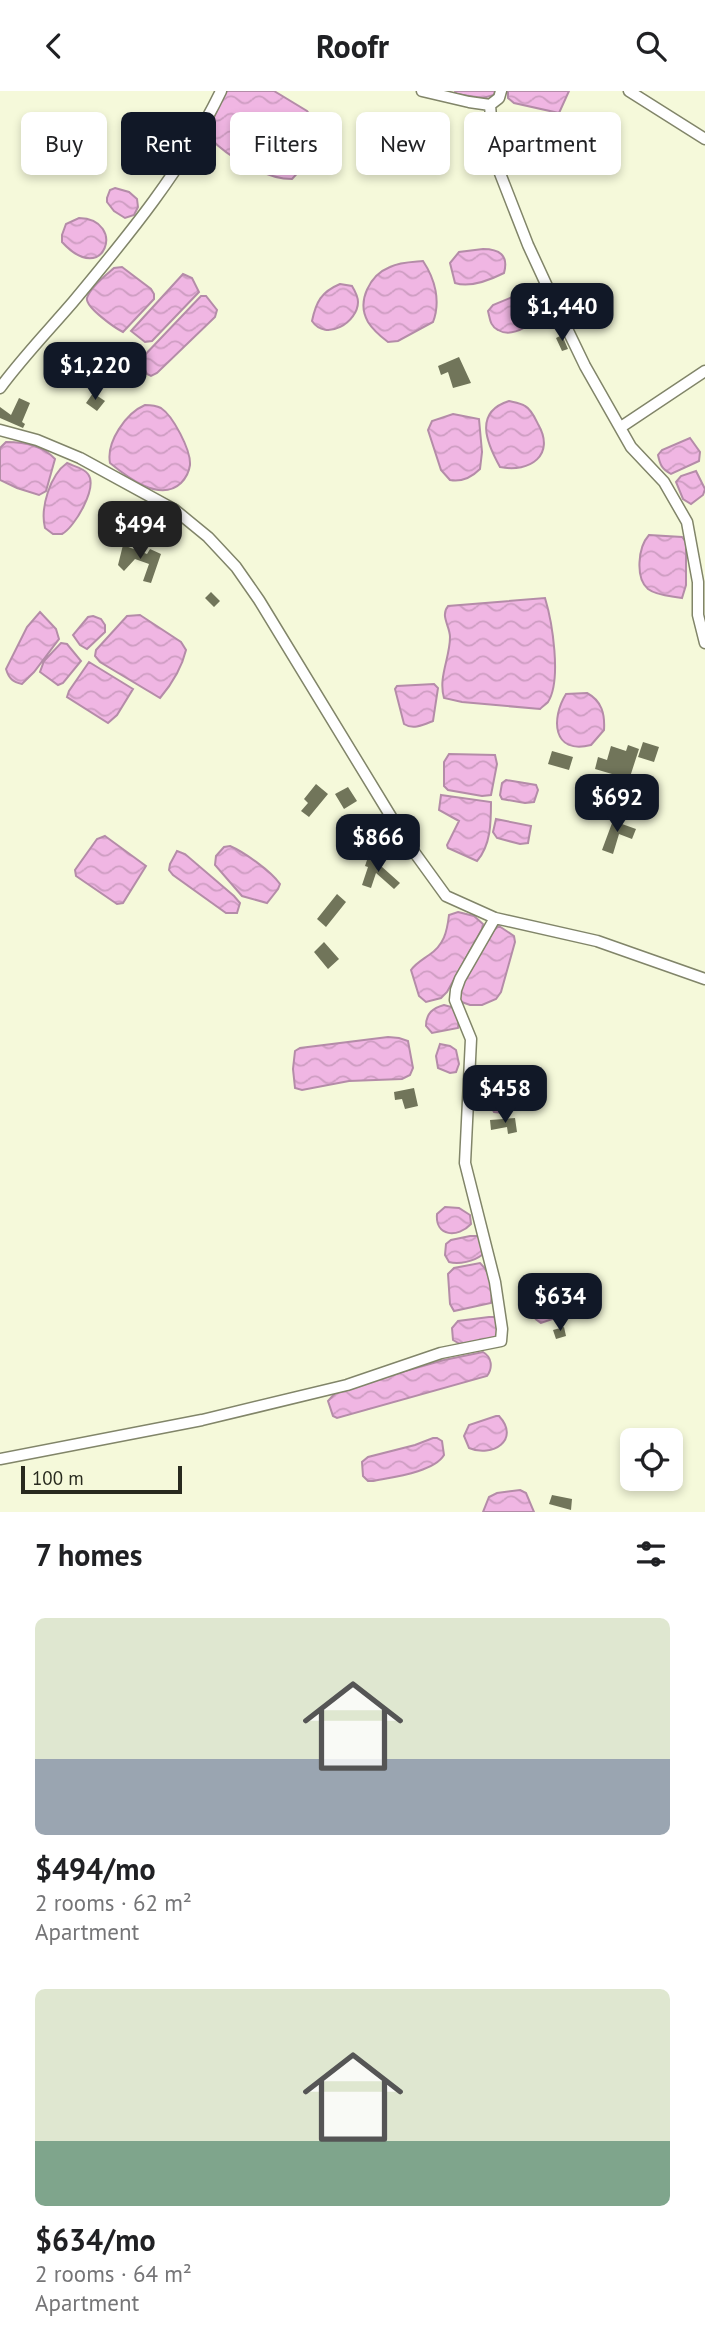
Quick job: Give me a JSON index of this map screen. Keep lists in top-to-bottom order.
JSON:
{
  "scale_bar": "100 m",
  "page": {
    "header": "Roofr",
    "chip": [
      "Buy",
      "Rent",
      "Filters",
      "New",
      "Apartment"
    ],
    "price": [
      "$1,440",
      "$1,220",
      "$494",
      "$692",
      "$866",
      "$458",
      "$634"
    ],
    "scale": "100 m",
    "heading": "7 homes",
    "list": [
      {
        "name": "$494/mo",
        "note": "2 rooms · 62 m² · Apartment"
      },
      {
        "name": "$634/mo",
        "note": "2 rooms · 64 m² · Apartment"
      }
    ]
  }
}
